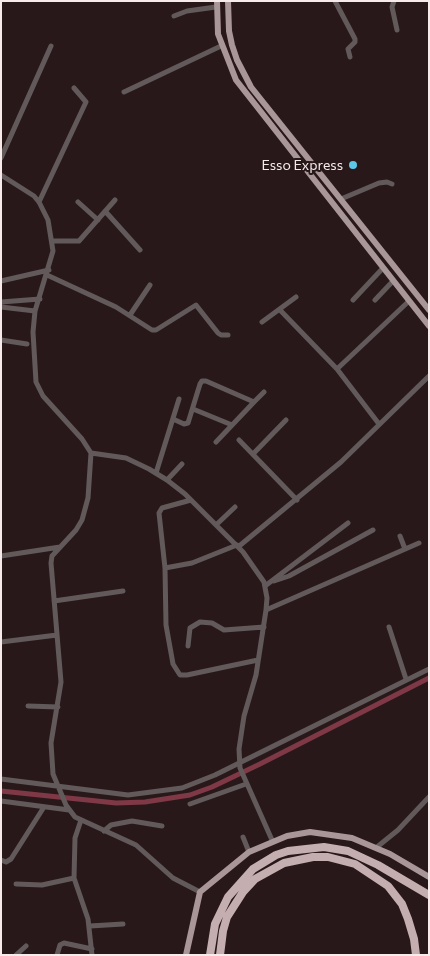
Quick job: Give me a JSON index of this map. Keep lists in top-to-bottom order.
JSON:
{
  "places": ["Esso Express"]
}
